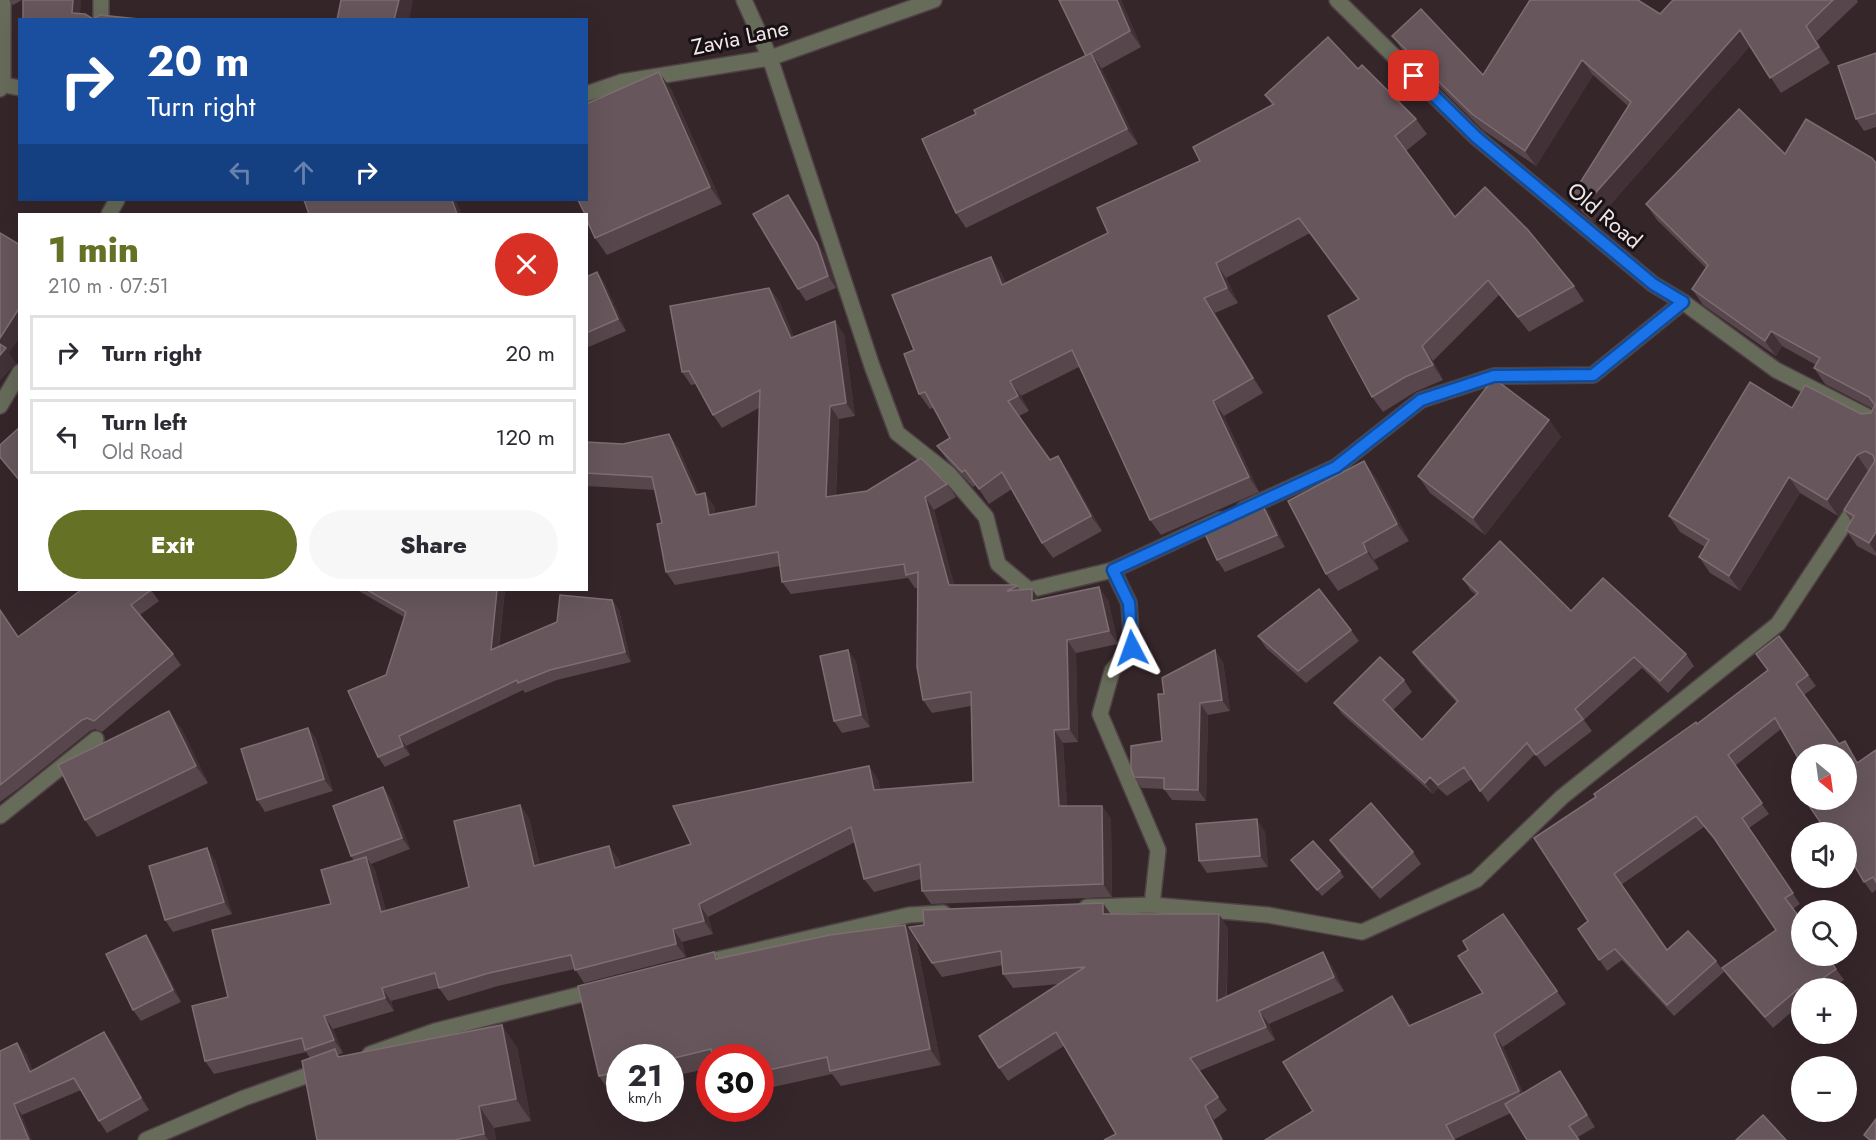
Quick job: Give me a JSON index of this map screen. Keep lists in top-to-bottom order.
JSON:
{
  "streets": {
    "street": ["Zavia Lane", "Old Road"]
  },
  "north": "bottom right",
  "page": {
    "turn": ["20 m", "Turn right"],
    "heading": ["1 min", "210 m · 07:51"],
    "list": [
      {
        "name": "Turn right",
        "value": "20 m"
      },
      {
        "name": "Turn left",
        "note": "Old Road",
        "value": "120 m"
      }
    ],
    "buttons": ["Exit", "Share"],
    "map_buttons": ["+", "−"],
    "speed": "21 km/h",
    "limit": "30"
  }
}
